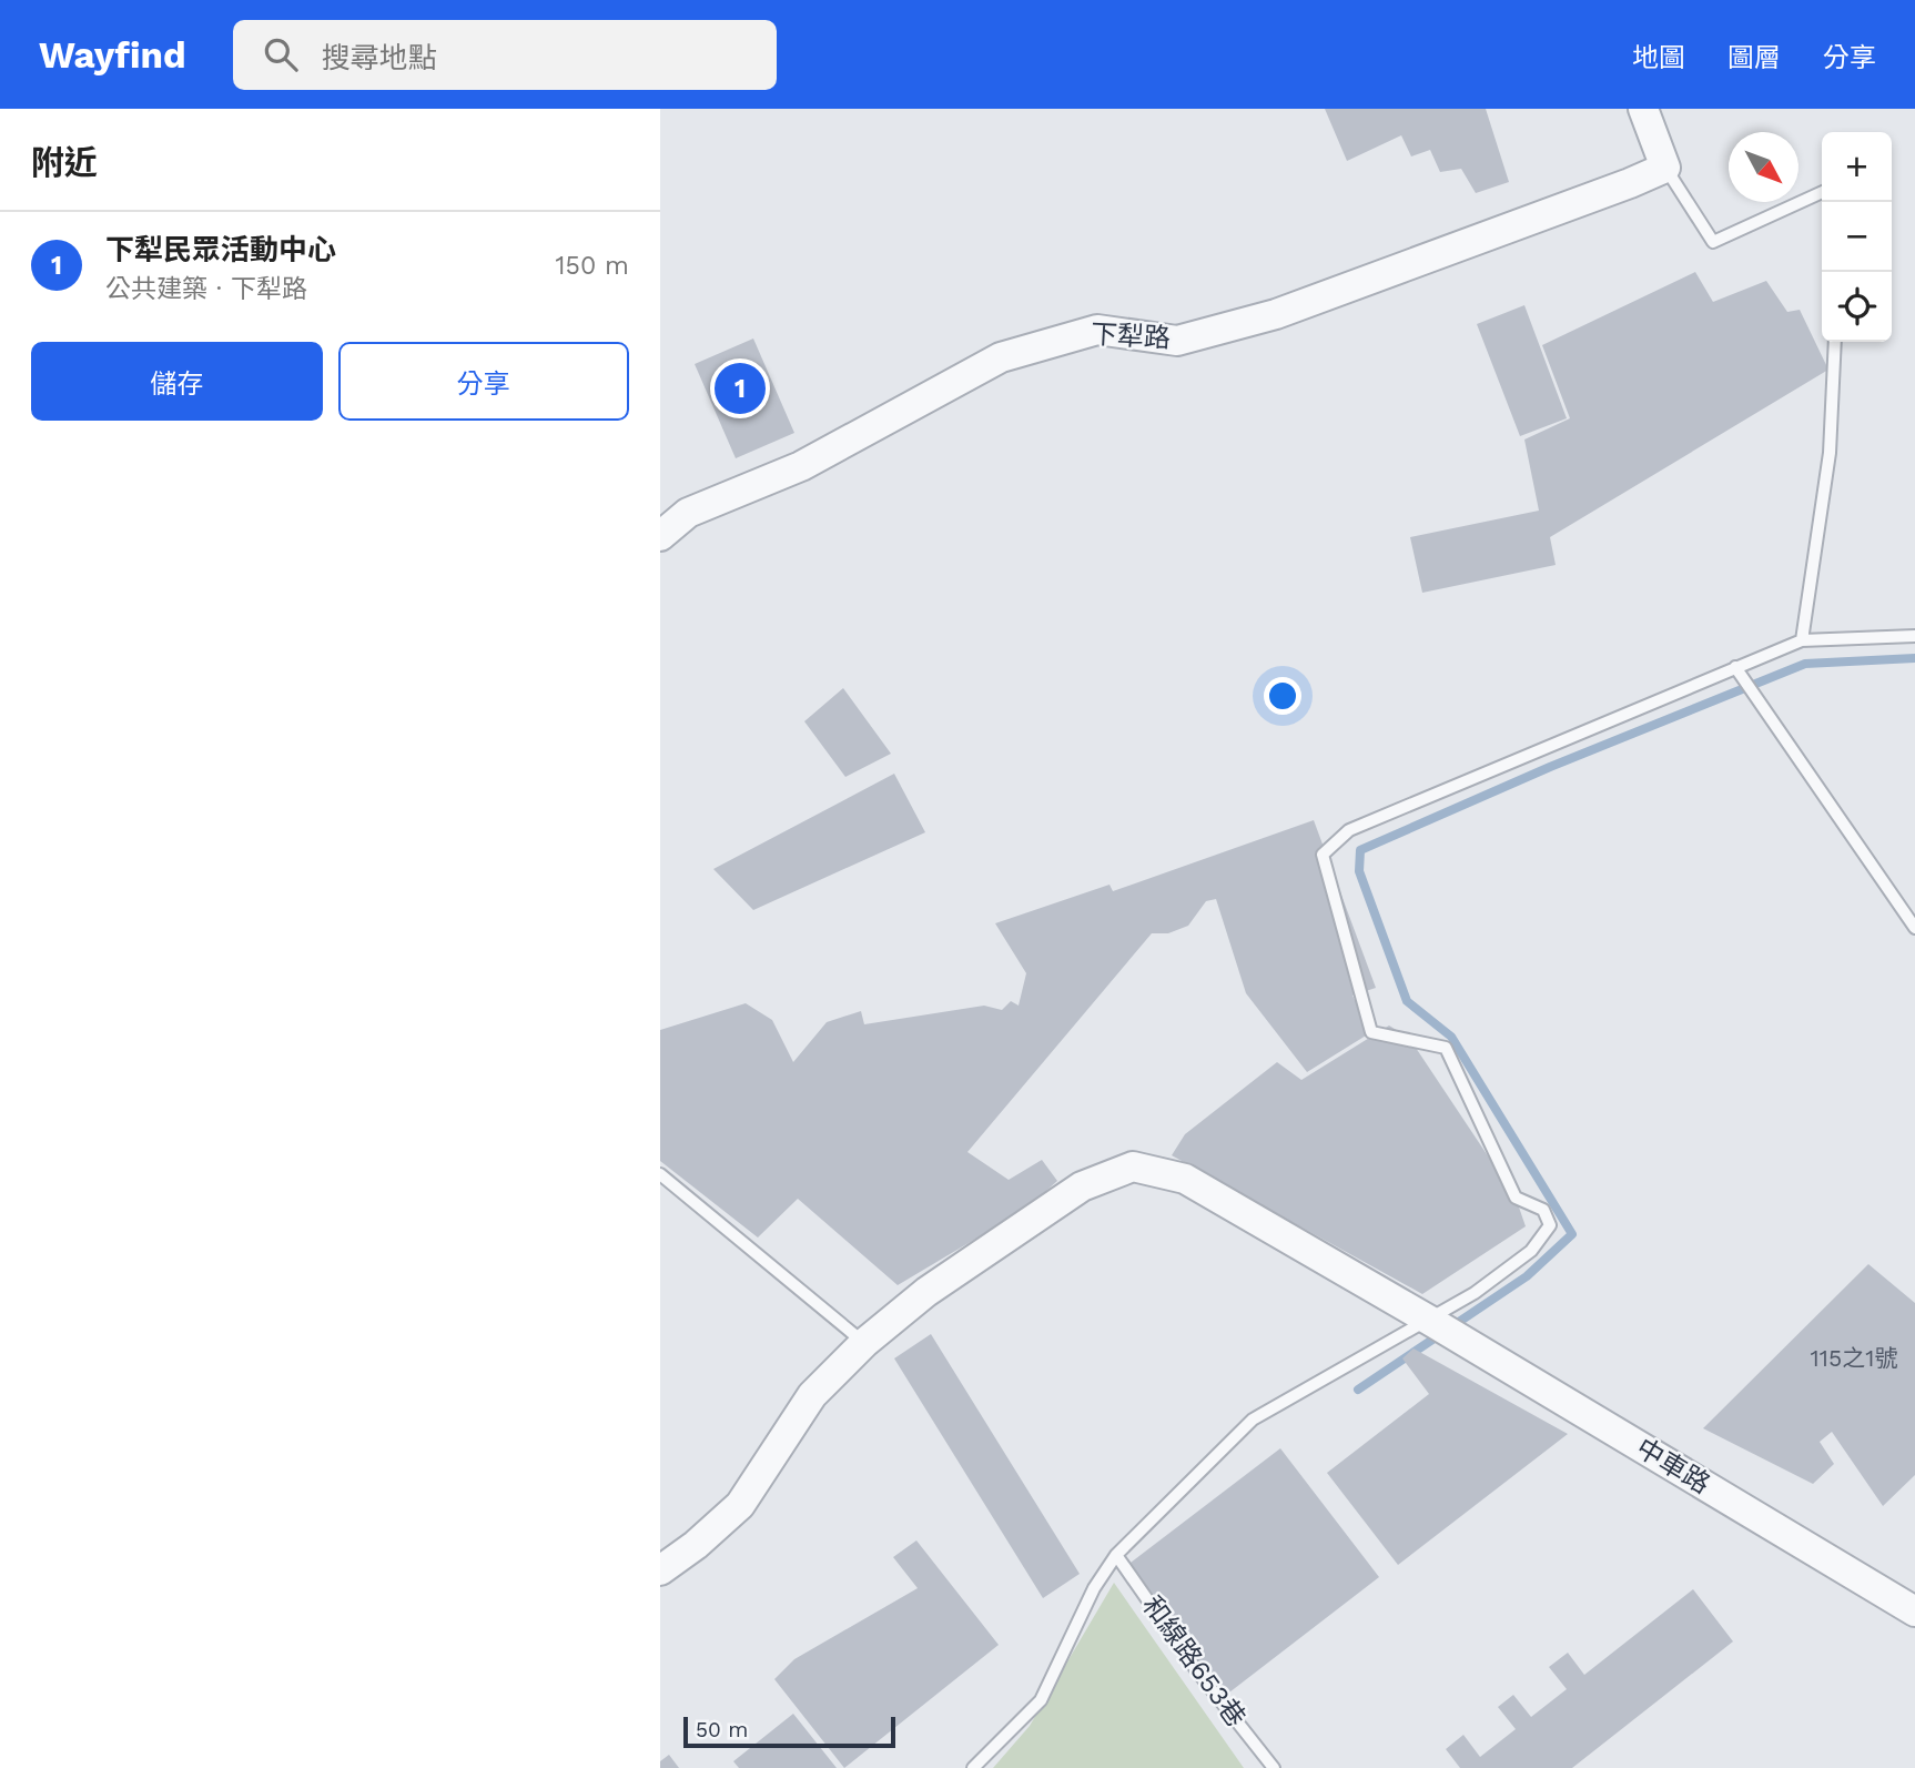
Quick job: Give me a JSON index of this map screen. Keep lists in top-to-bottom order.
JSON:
{
  "streets": {
    "street": ["下犁路", "中車路"],
    "lane": ["和線路653巷"]
  },
  "house_numbers": ["115之1號"],
  "scale_bar": "50 m",
  "north": "bottom right",
  "page": {
    "header": "Wayfind",
    "search": "搜尋地點",
    "nav": ["地圖", "圖層", "分享"],
    "heading": "附近",
    "map_buttons": ["+", "−"],
    "list": [
      {
        "mark": "1",
        "name": "下犁民眾活動中心",
        "note": "公共建築 · 下犁路",
        "value": "150 m"
      }
    ],
    "buttons": ["儲存", "分享"],
    "pins": "1",
    "scale": "50 m"
  }
}
